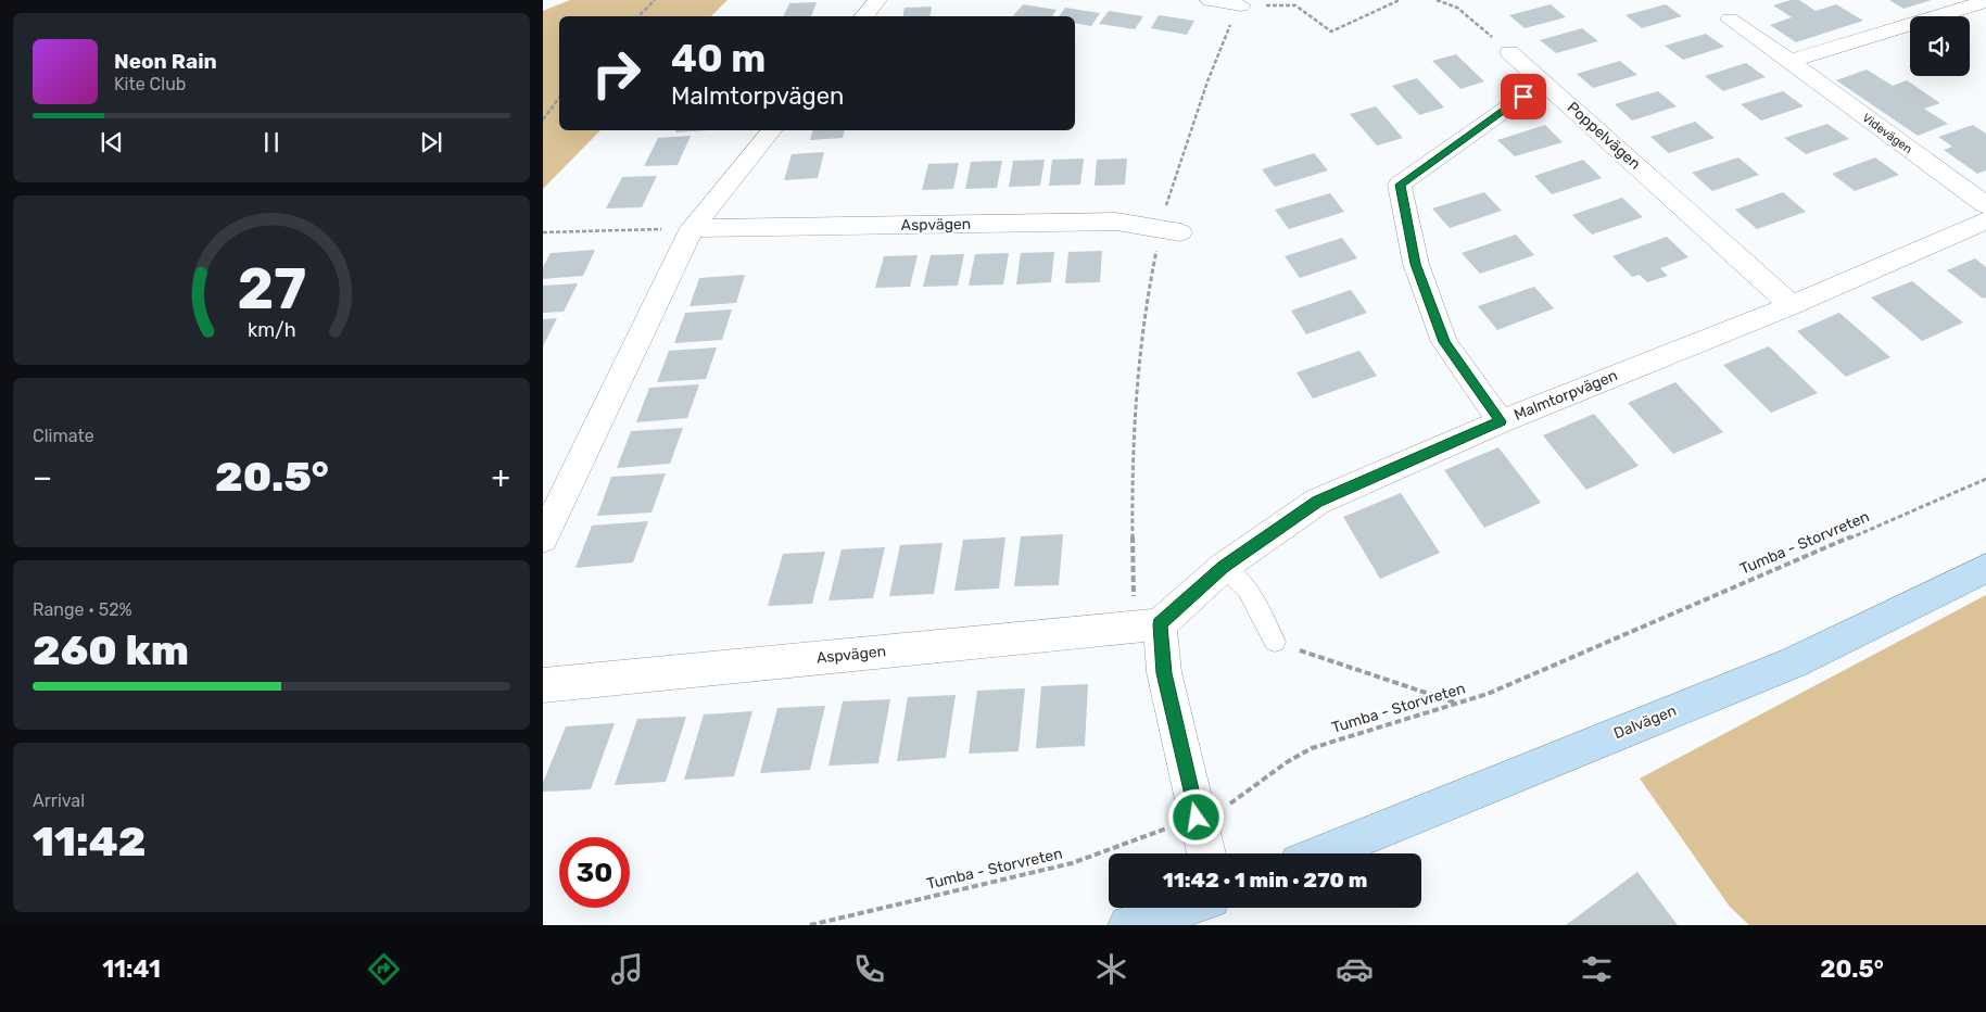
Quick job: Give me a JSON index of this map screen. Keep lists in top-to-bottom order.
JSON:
{
  "streets": {
    "main road": ["Dalvägen"],
    "street": [
      "Videvägen",
      "Poppelvägen",
      "Aspvägen",
      "Malmtorpvägen"
    ],
    "path": ["Tumba - Storvreten"]
  },
  "crossings": [
    ["Poppelvägen", "Malmtorpvägen"],
    ["Aspvägen", "Malmtorpvägen"]
  ],
  "page": {
    "turn": ["40 m", "Malmtorpvägen"],
    "song": ["Neon Rain", "Kite Club"],
    "tile": [
      "Climate",
      ["Range · 52%", "260 km"],
      ["Arrival", "11:42"]
    ],
    "heat": ["−", "20.5°", "+"],
    "limit": "30",
    "trip": "11:42 · 1 min · 270 m",
    "tabs": ["11:41", "20.5°"],
    "gauge": ["27", "km/h"]
  }
}
